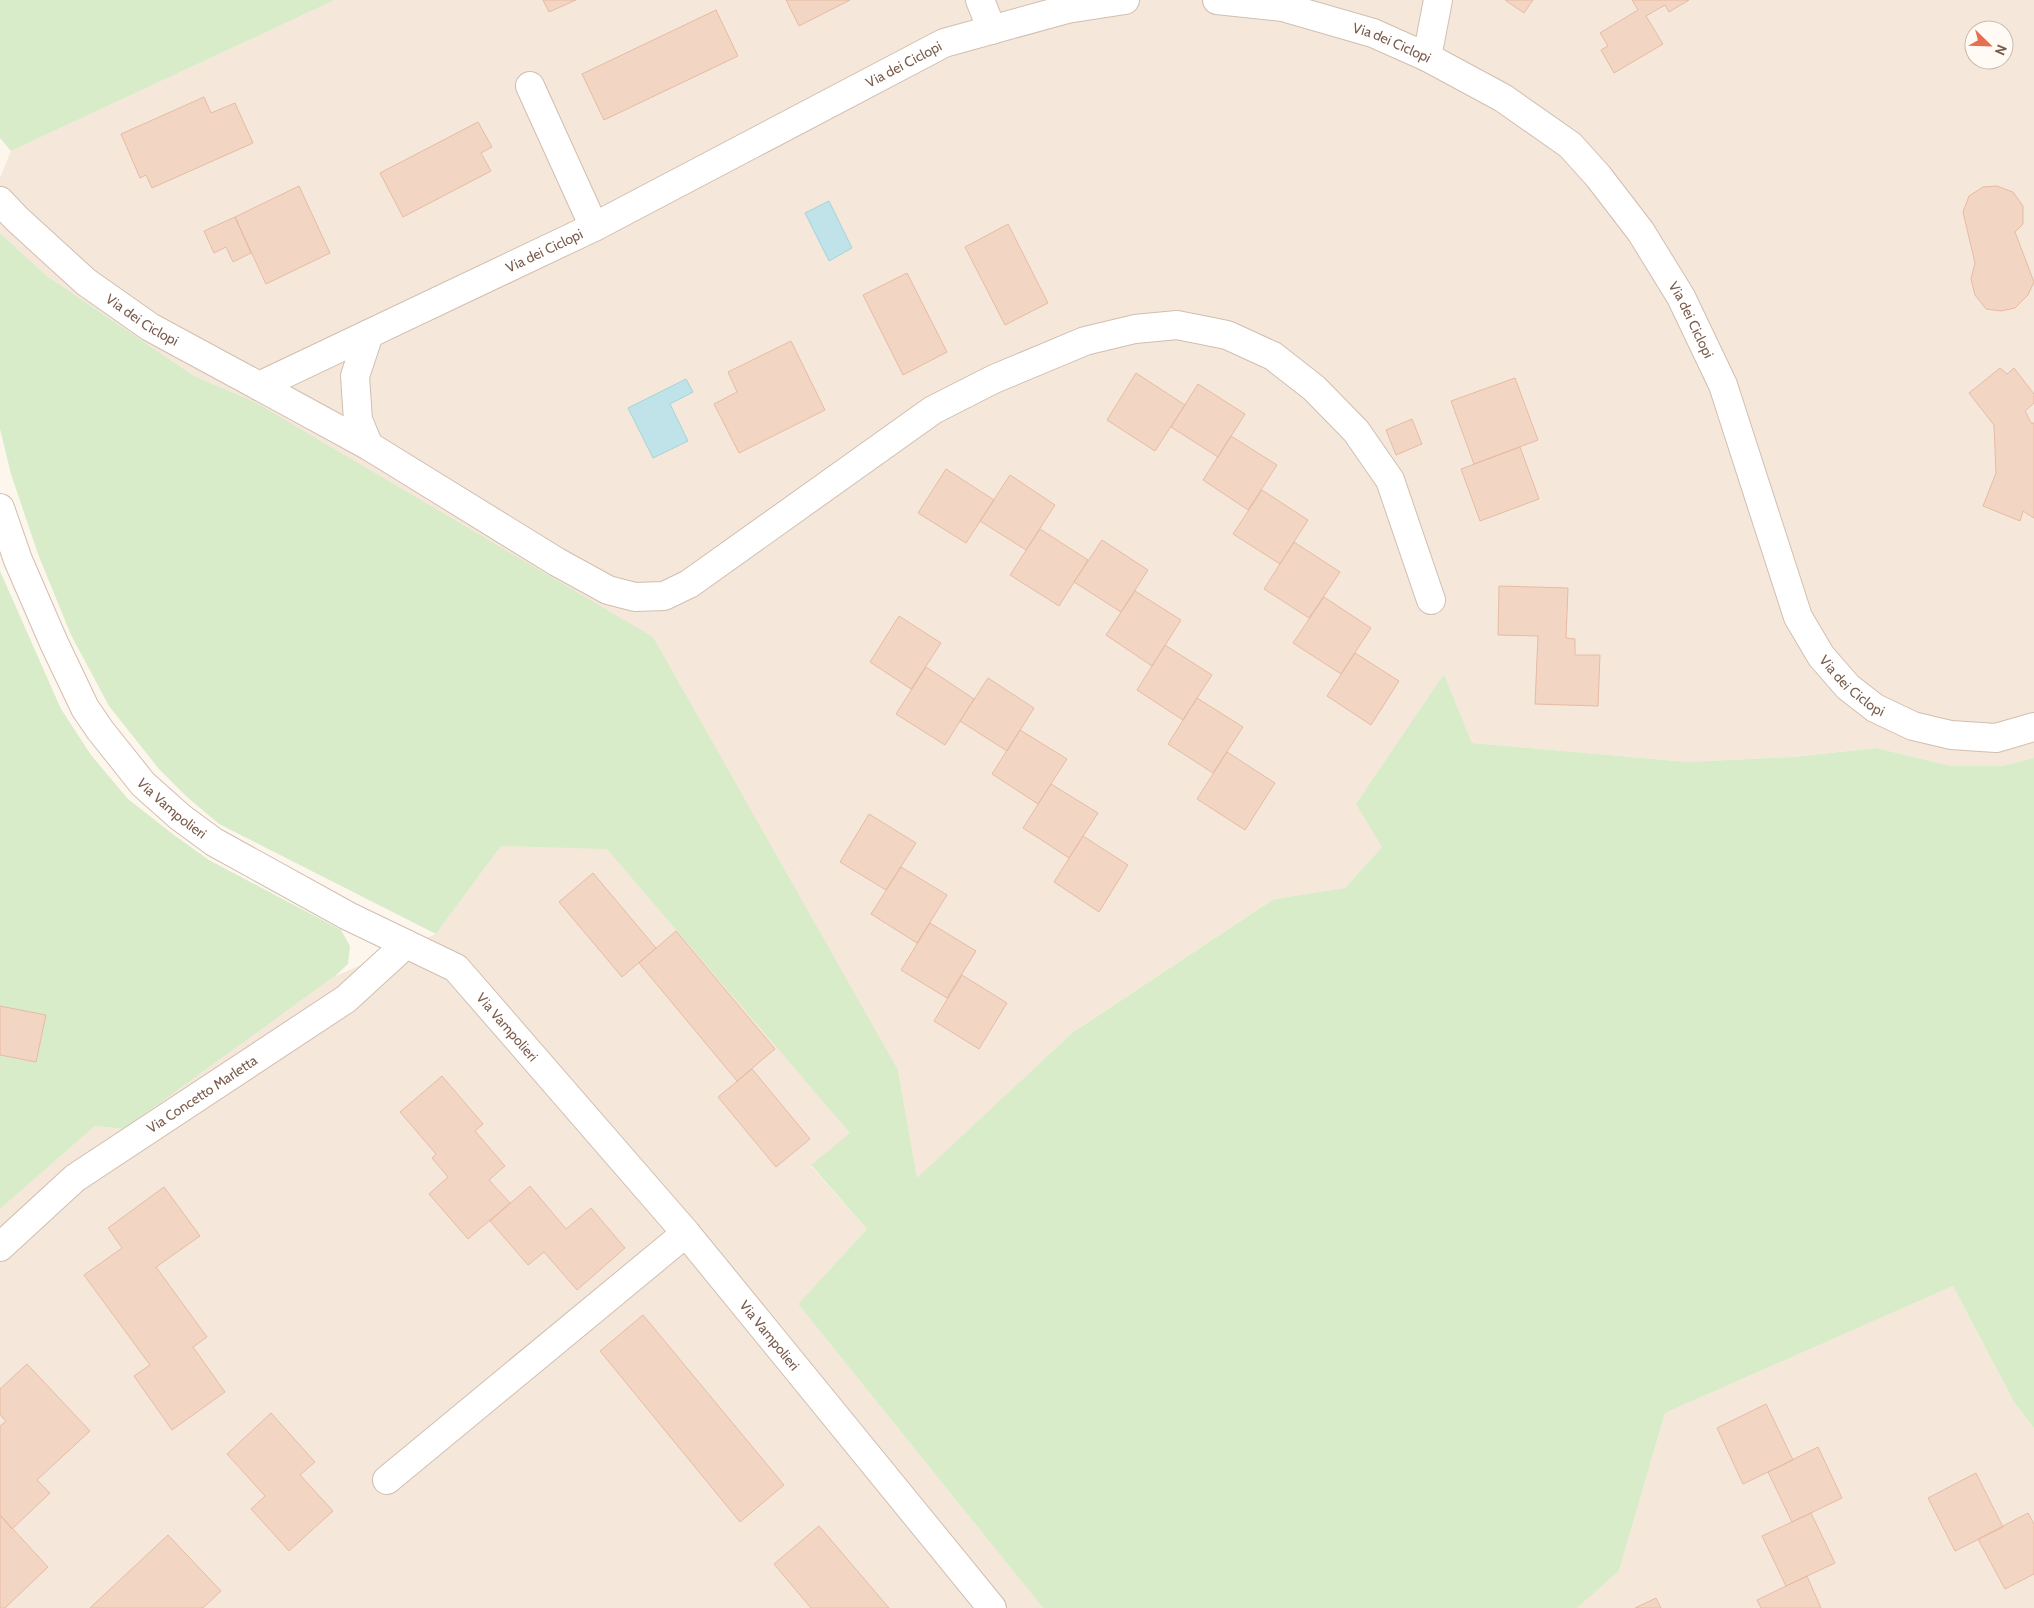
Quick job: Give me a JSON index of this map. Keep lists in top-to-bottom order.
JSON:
{
  "streets": {
    "street": ["Via dei Ciclopi", "Via Vampolieri", "Via Concetto Marletta"]
  },
  "crossings": [
    ["Via Vampolieri", "Via Concetto Marletta"]
  ],
  "north": "bottom right"
}
